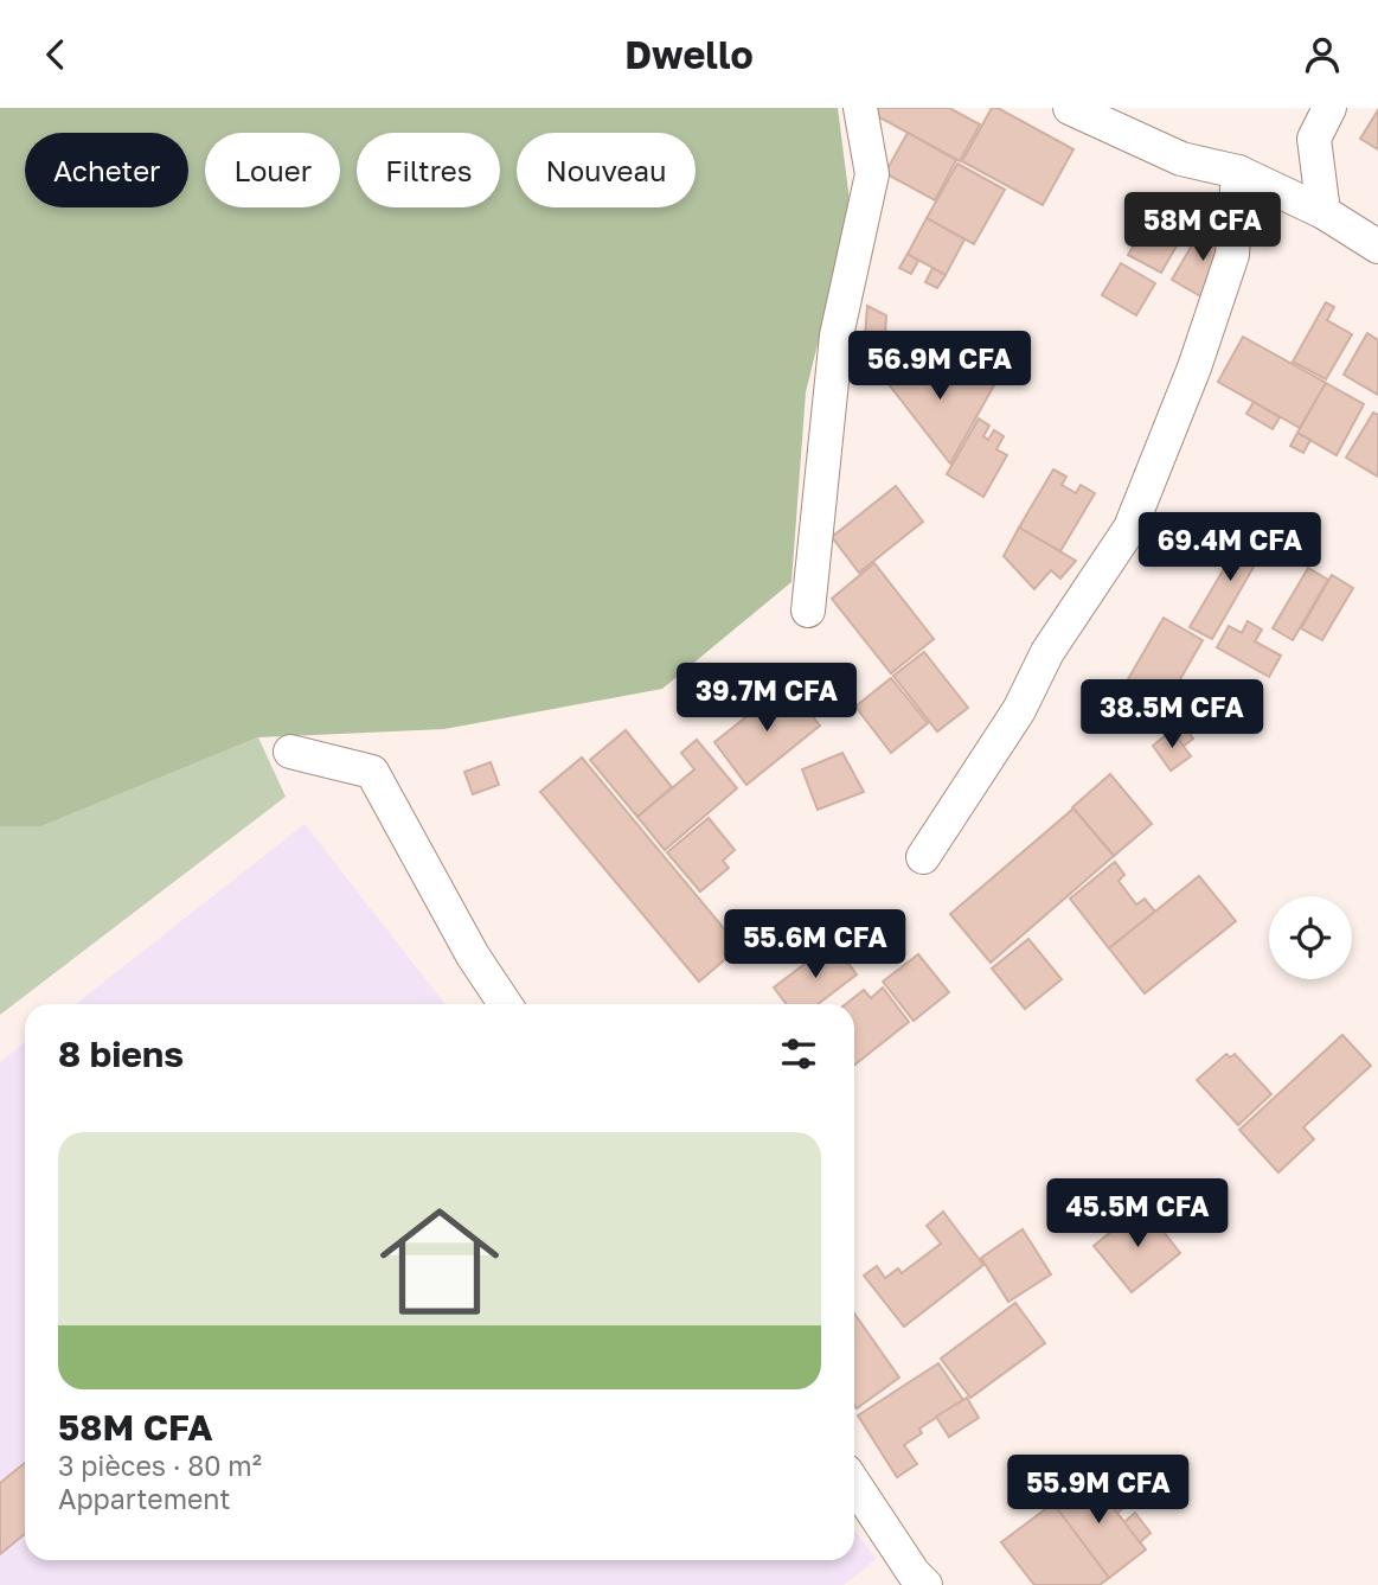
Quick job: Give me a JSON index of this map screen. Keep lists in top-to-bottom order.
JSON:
{
  "page": {
    "header": "Dwello",
    "chip": [
      "Acheter",
      "Louer",
      "Filtres",
      "Nouveau"
    ],
    "price": [
      "58M CFA",
      "56.9M CFA",
      "69.4M CFA",
      "39.7M CFA",
      "38.5M CFA",
      "55.6M CFA",
      "45.5M CFA",
      "55.9M CFA"
    ],
    "heading": "8 biens",
    "list": [
      {
        "name": "58M CFA",
        "note": "3 pièces · 80 m² · Appartement"
      }
    ]
  }
}
